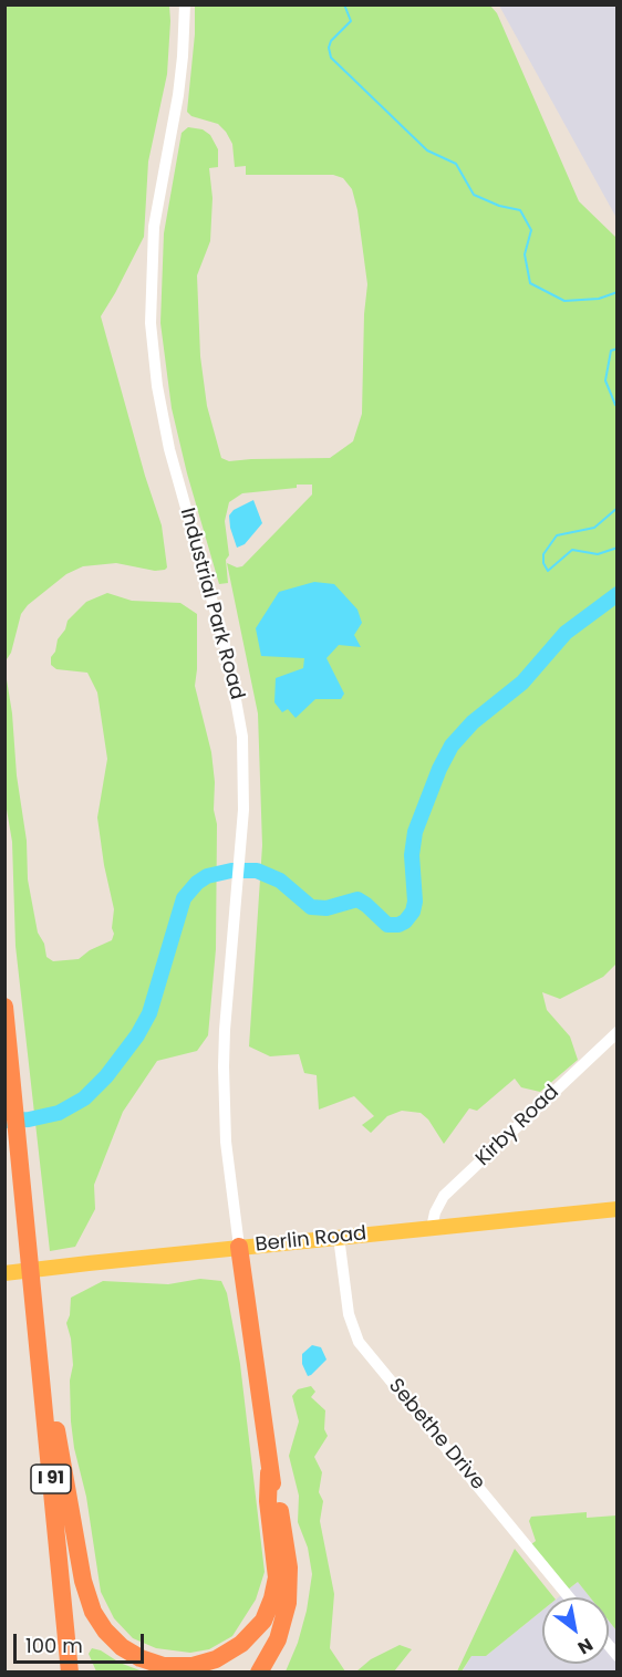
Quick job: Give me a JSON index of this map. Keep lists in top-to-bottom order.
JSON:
{
  "streets": {
    "highway": ["I 91"],
    "main road": ["Berlin Road"],
    "street": ["Industrial Park Road", "Kirby Road", "Sebethe Drive"]
  },
  "crossings": [
    ["Industrial Park Road", "Berlin Road"],
    ["Kirby Road", "Berlin Road"],
    ["Berlin Road", "Sebethe Drive"]
  ],
  "scale_bar": "100 m",
  "north": "bottom right"
}
